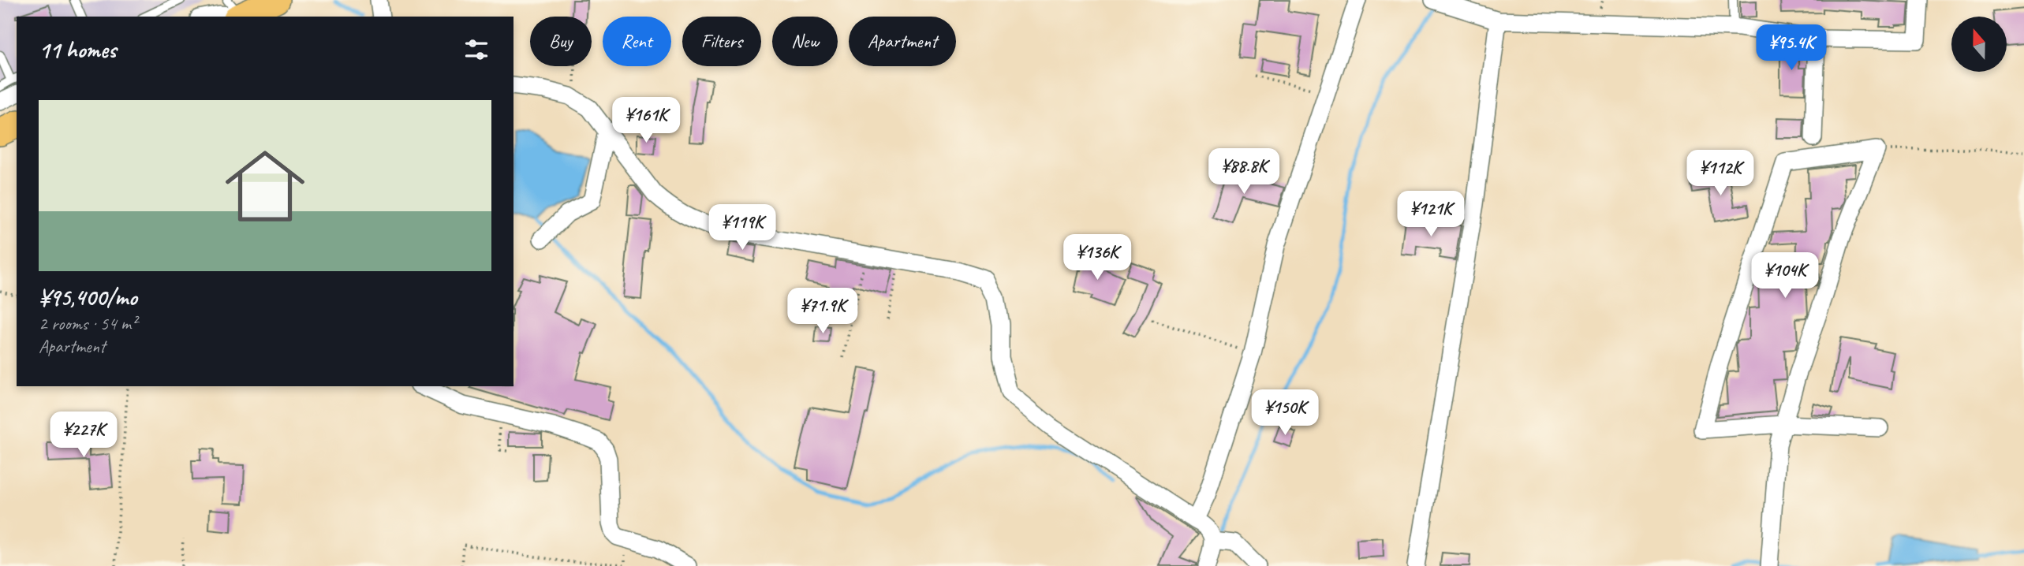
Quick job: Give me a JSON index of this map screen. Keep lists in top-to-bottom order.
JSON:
{
  "north": "top",
  "page": {
    "chip": [
      "Buy",
      "Rent",
      "Filters",
      "New",
      "Apartment"
    ],
    "heading": "11 homes",
    "price": [
      "¥95.4K",
      "¥161K",
      "¥88.8K",
      "¥112K",
      "¥121K",
      "¥119K",
      "¥136K",
      "¥104K",
      "¥71.9K",
      "¥150K",
      "¥227K"
    ],
    "list": [
      {
        "name": "¥95,400/mo",
        "note": "2 rooms · 54 m² · Apartment"
      }
    ]
  }
}
